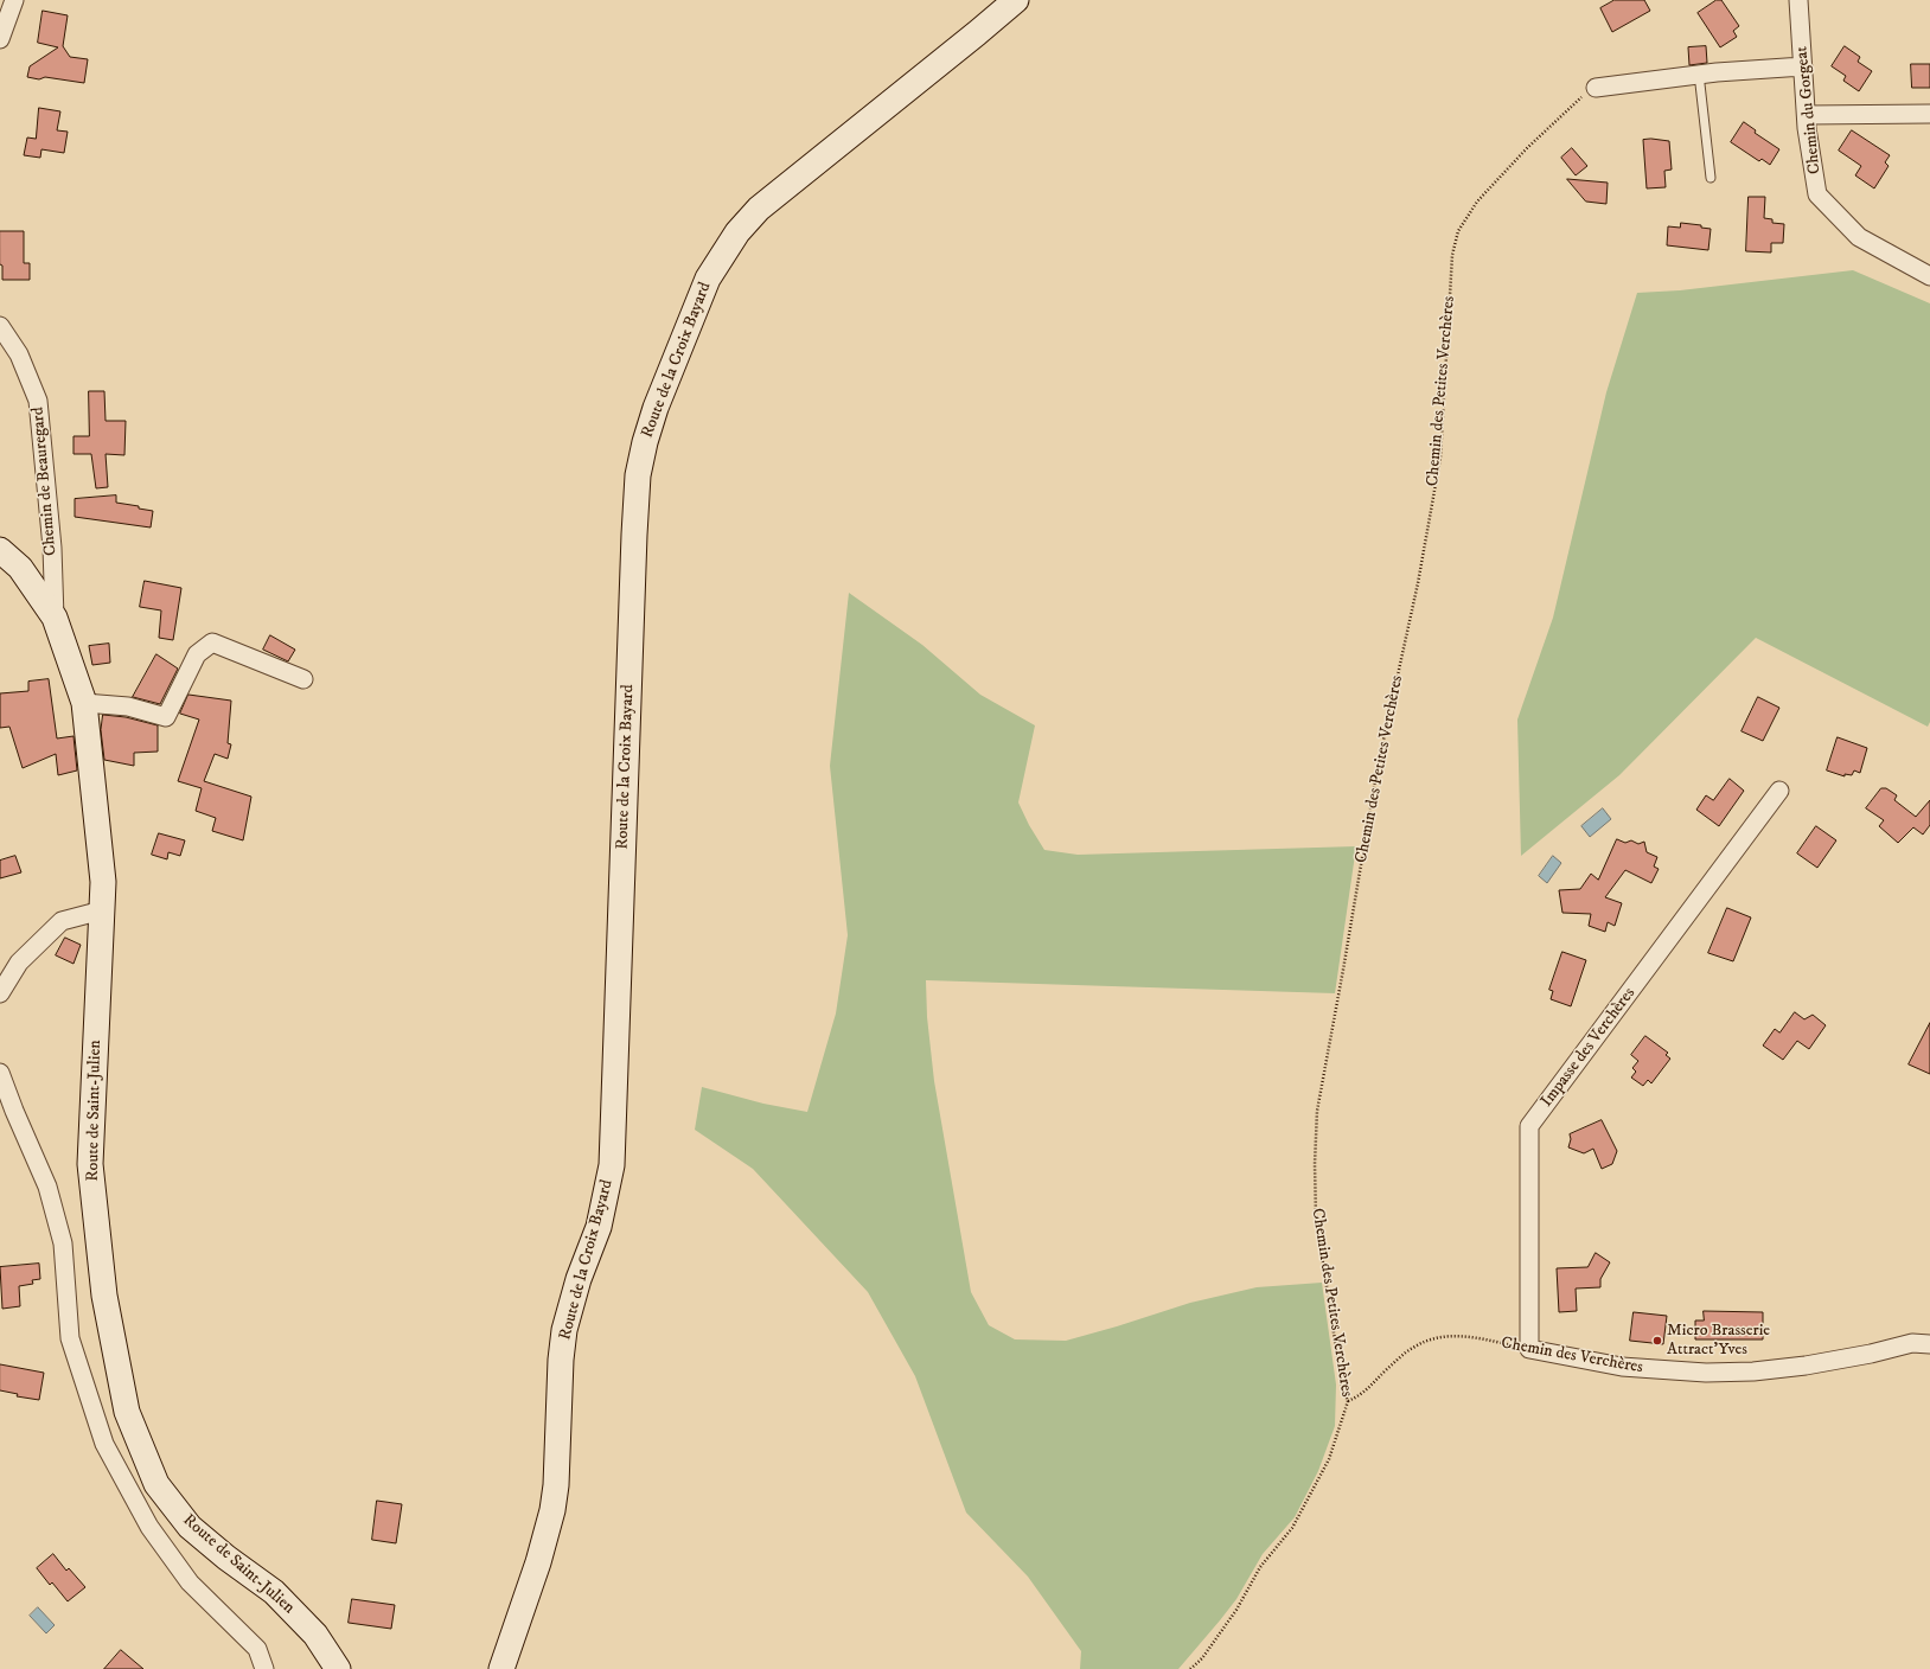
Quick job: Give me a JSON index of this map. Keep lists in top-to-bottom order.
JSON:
{
  "streets": {
    "main road": ["Route de la Croix Bayard", "Route de Saint-Julien"],
    "street": [
      "Chemin du Gorgeat",
      "Chemin de Beauregard",
      "Impasse des Verchères",
      "Chemin des Verchères"
    ],
    "path": ["Chemin des Petites Verchères"]
  },
  "crossings": [
    ["Chemin des Petites Verchères", "Chemin des Verchères"],
    ["Chemin de Beauregard", "Route de Saint-Julien"],
    ["Impasse des Verchères", "Chemin des Verchères"]
  ],
  "places": ["Micro Brasserie Attract'Yves"]
}
